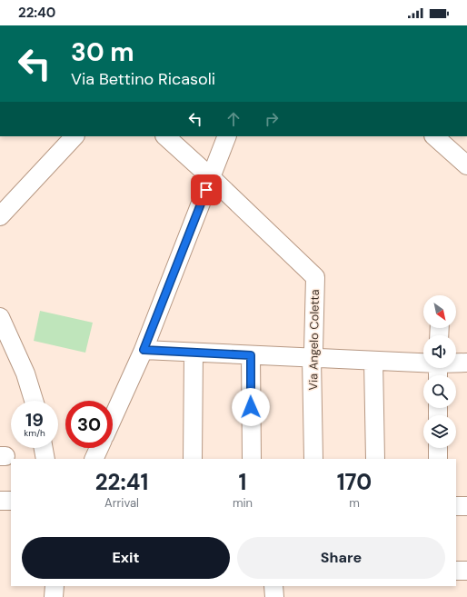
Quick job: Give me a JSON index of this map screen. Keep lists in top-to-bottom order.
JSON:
{
  "streets": {
    "street": ["Via Angelo Coletta"]
  },
  "north": "bottom right",
  "page": {
    "status": "22:40",
    "turn": ["30 m", "Via Bettino Ricasoli"],
    "speed": "19 km/h",
    "limit": "30",
    "eta": [
      "22:41",
      "Arrival",
      "1",
      "min",
      "170",
      "m"
    ],
    "buttons": ["Exit", "Share"]
  }
}
